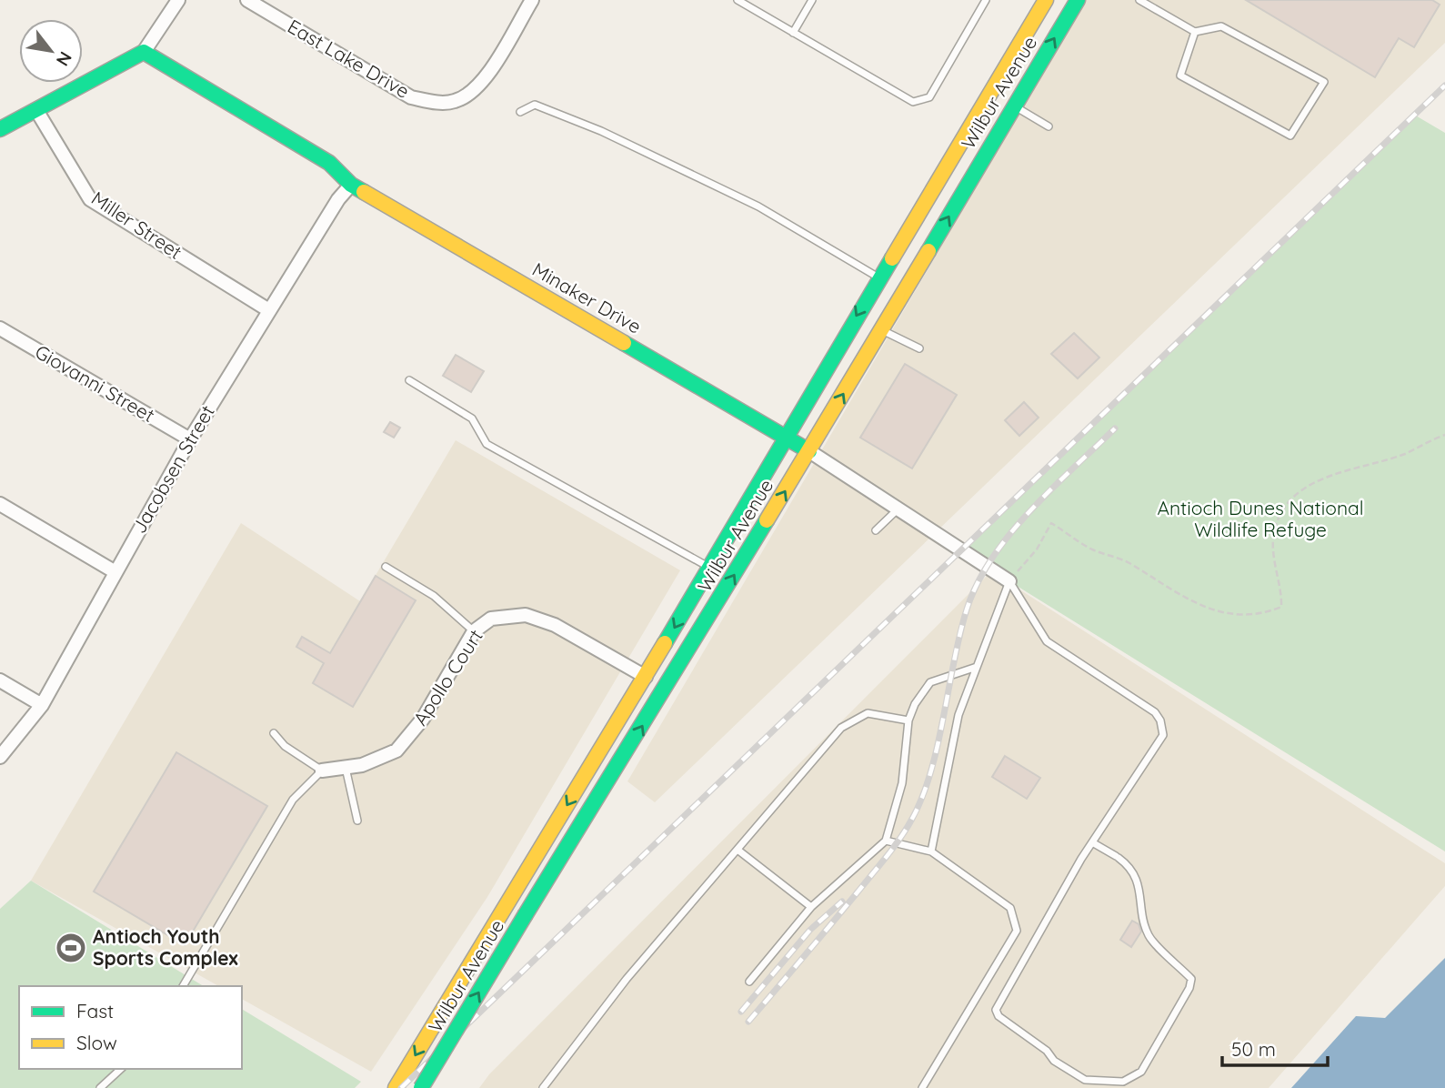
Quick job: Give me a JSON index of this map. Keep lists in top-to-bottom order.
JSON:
{
  "streets": {
    "main road": ["Wilbur Avenue", "Minaker Drive"],
    "street": [
      "East Lake Drive",
      "Miller Street",
      "Giovanni Street",
      "Jacobsen Street",
      "Apollo Court"
    ]
  },
  "crossings": [
    ["Wilbur Avenue", "Minaker Drive"],
    ["Wilbur Avenue", "Apollo Court"],
    ["Miller Street", "Jacobsen Street"],
    ["Minaker Drive", "Jacobsen Street"],
    ["Giovanni Street", "Jacobsen Street"]
  ],
  "parks": ["Antioch Dunes National Wildlife Refuge"],
  "places": {
    "sports": ["Antioch Youth Sports Complex"]
  },
  "legend": ["Fast", "Slow"],
  "scale_bar": "50 m",
  "north": "bottom right"
}
